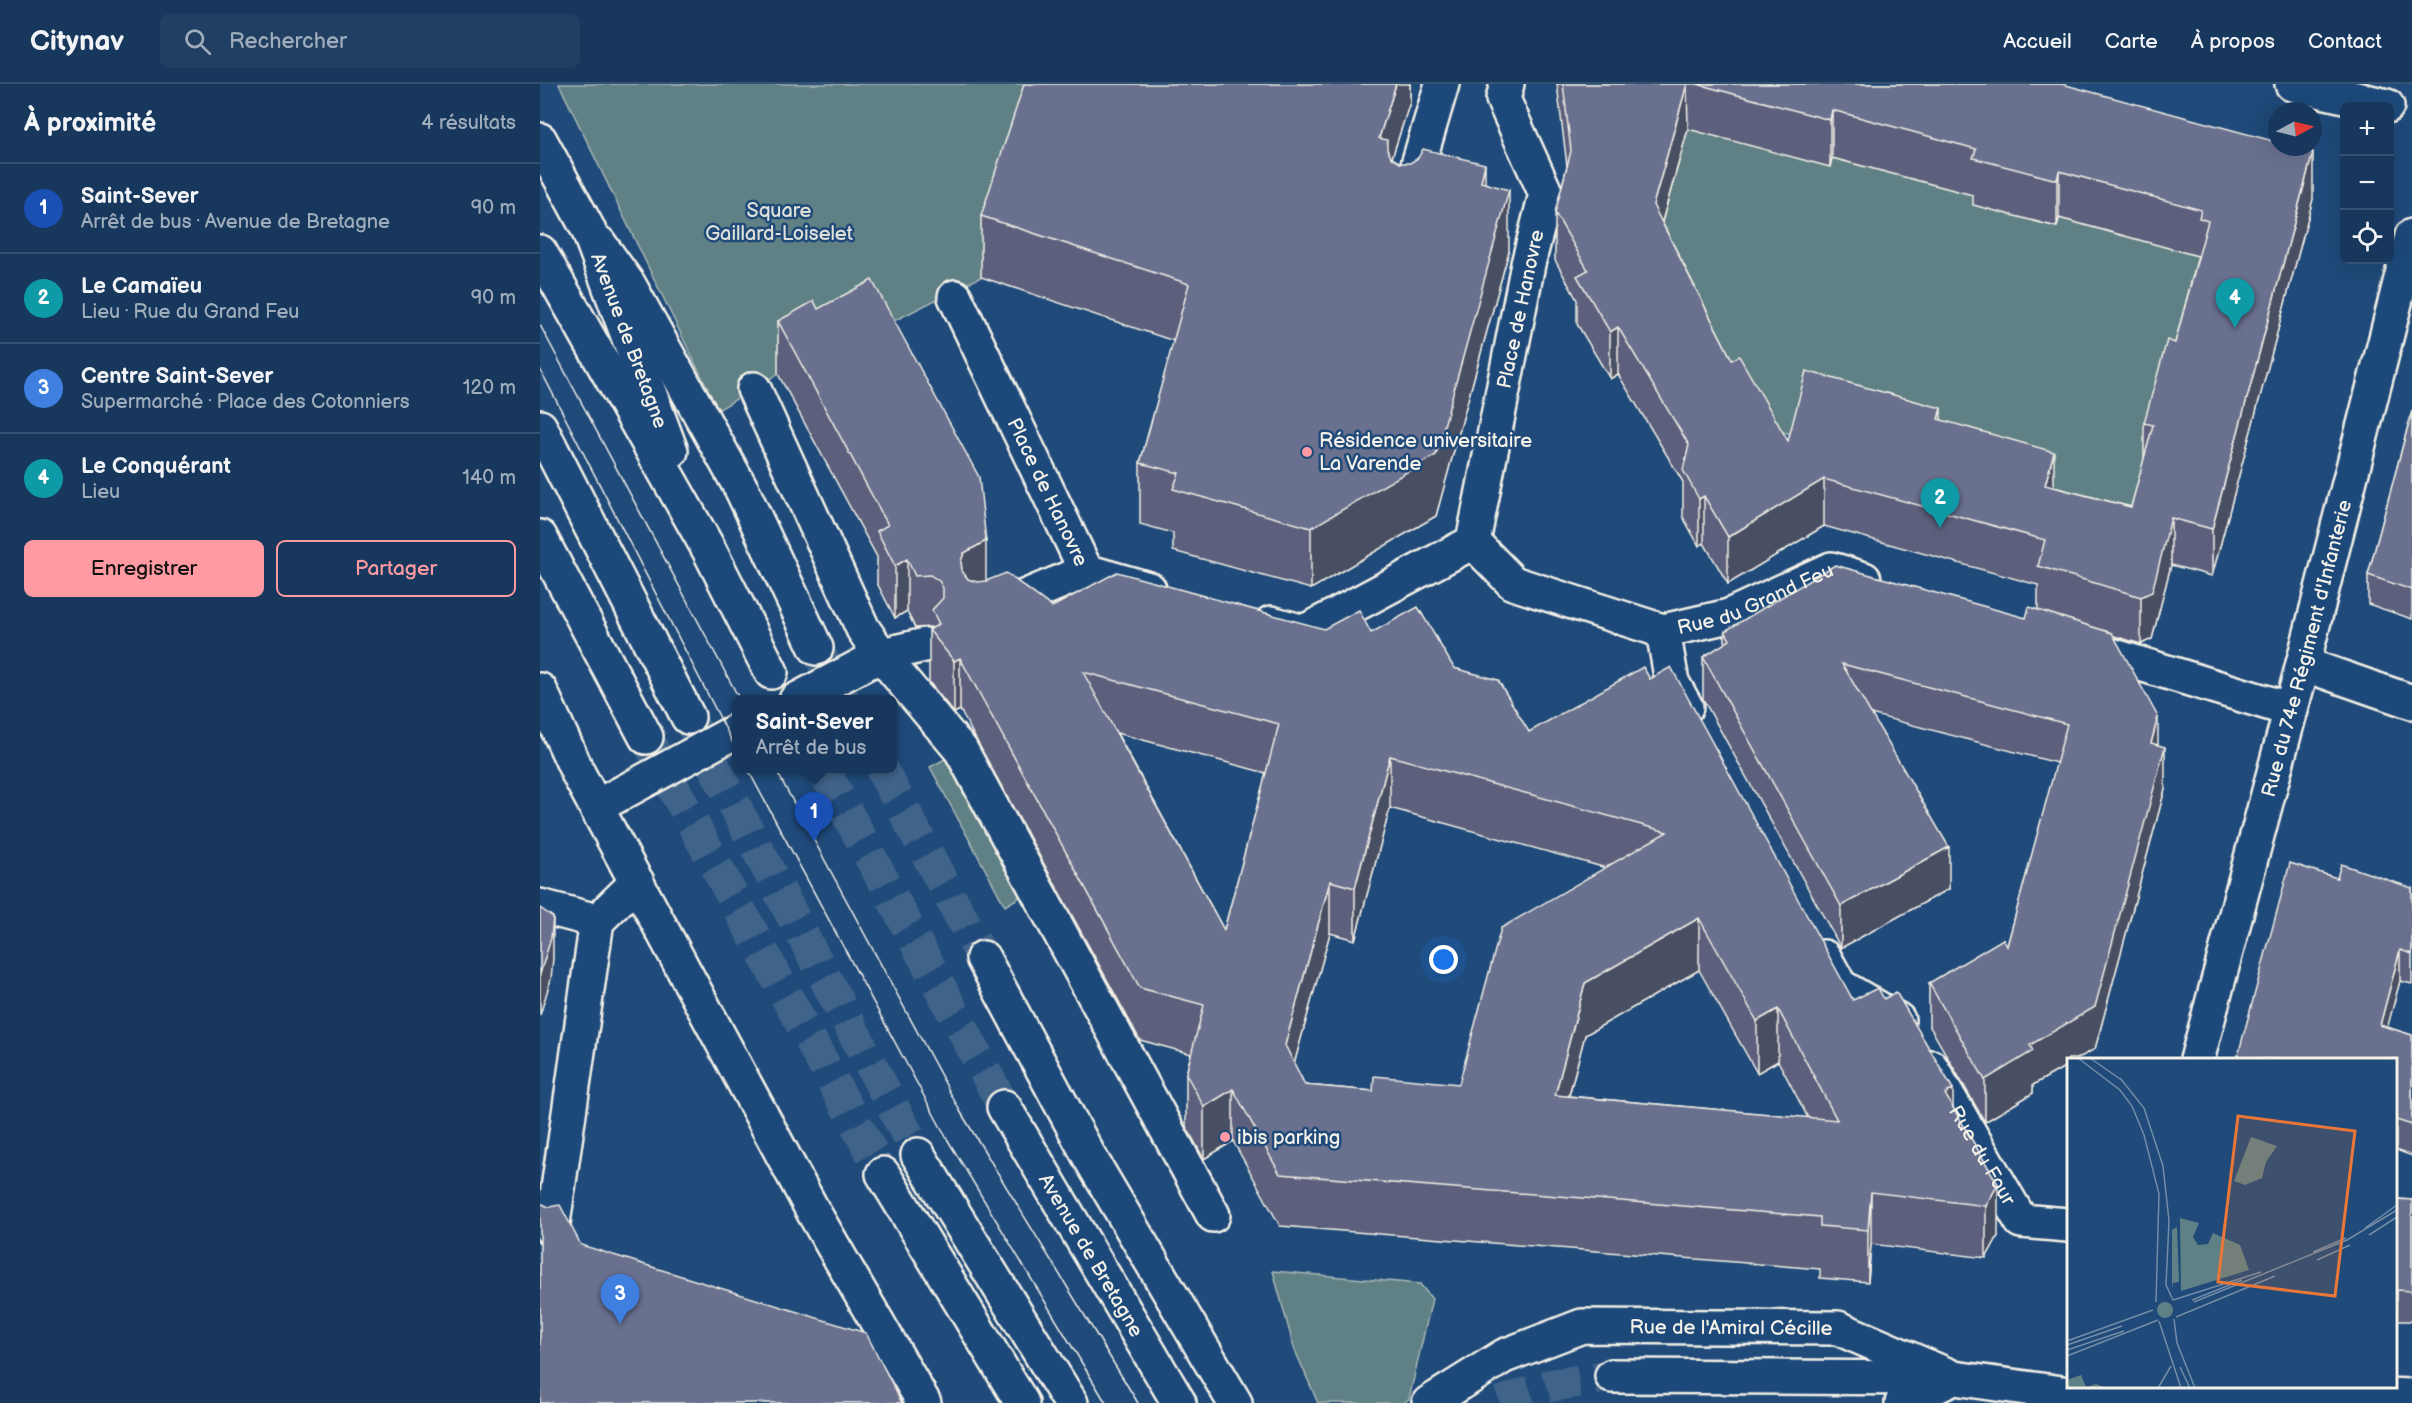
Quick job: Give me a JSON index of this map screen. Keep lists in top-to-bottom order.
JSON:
{
  "streets": {
    "street": [
      "Place de Hanovre",
      "Avenue de Bretagne",
      "Rue du Grand Feu",
      "Rue du 74e Régiment d'Infanterie",
      "Rue du Four",
      "Rue de l'Amiral Cécille"
    ]
  },
  "parks": ["Square Gaillard-Loiselet"],
  "places": ["Résidence universitaire La Varende", "ibis parking"],
  "north": "right",
  "page": {
    "header": "Citynav",
    "search": "Rechercher",
    "nav": [
      "Accueil",
      "Carte",
      "À propos",
      "Contact"
    ],
    "heading": ["À proximité", "4 résultats"],
    "map_buttons": ["+", "−"],
    "list": [
      {
        "mark": "1",
        "name": "Saint-Sever",
        "note": "Arrêt de bus · Avenue de Bretagne",
        "value": "90 m"
      },
      {
        "mark": "2",
        "name": "Le Camaïeu",
        "note": "Lieu · Rue du Grand Feu",
        "value": "90 m"
      },
      {
        "mark": "3",
        "name": "Centre Saint-Sever",
        "note": "Supermarché · Place des Cotonniers",
        "value": "120 m"
      },
      {
        "mark": "4",
        "name": "Le Conquérant",
        "note": "Lieu",
        "value": "140 m"
      }
    ],
    "pins": [
      "4",
      "2",
      "1",
      "3"
    ],
    "buttons": ["Enregistrer", "Partager"],
    "popup": ["Saint-Sever", "Arrêt de bus"]
  }
}
